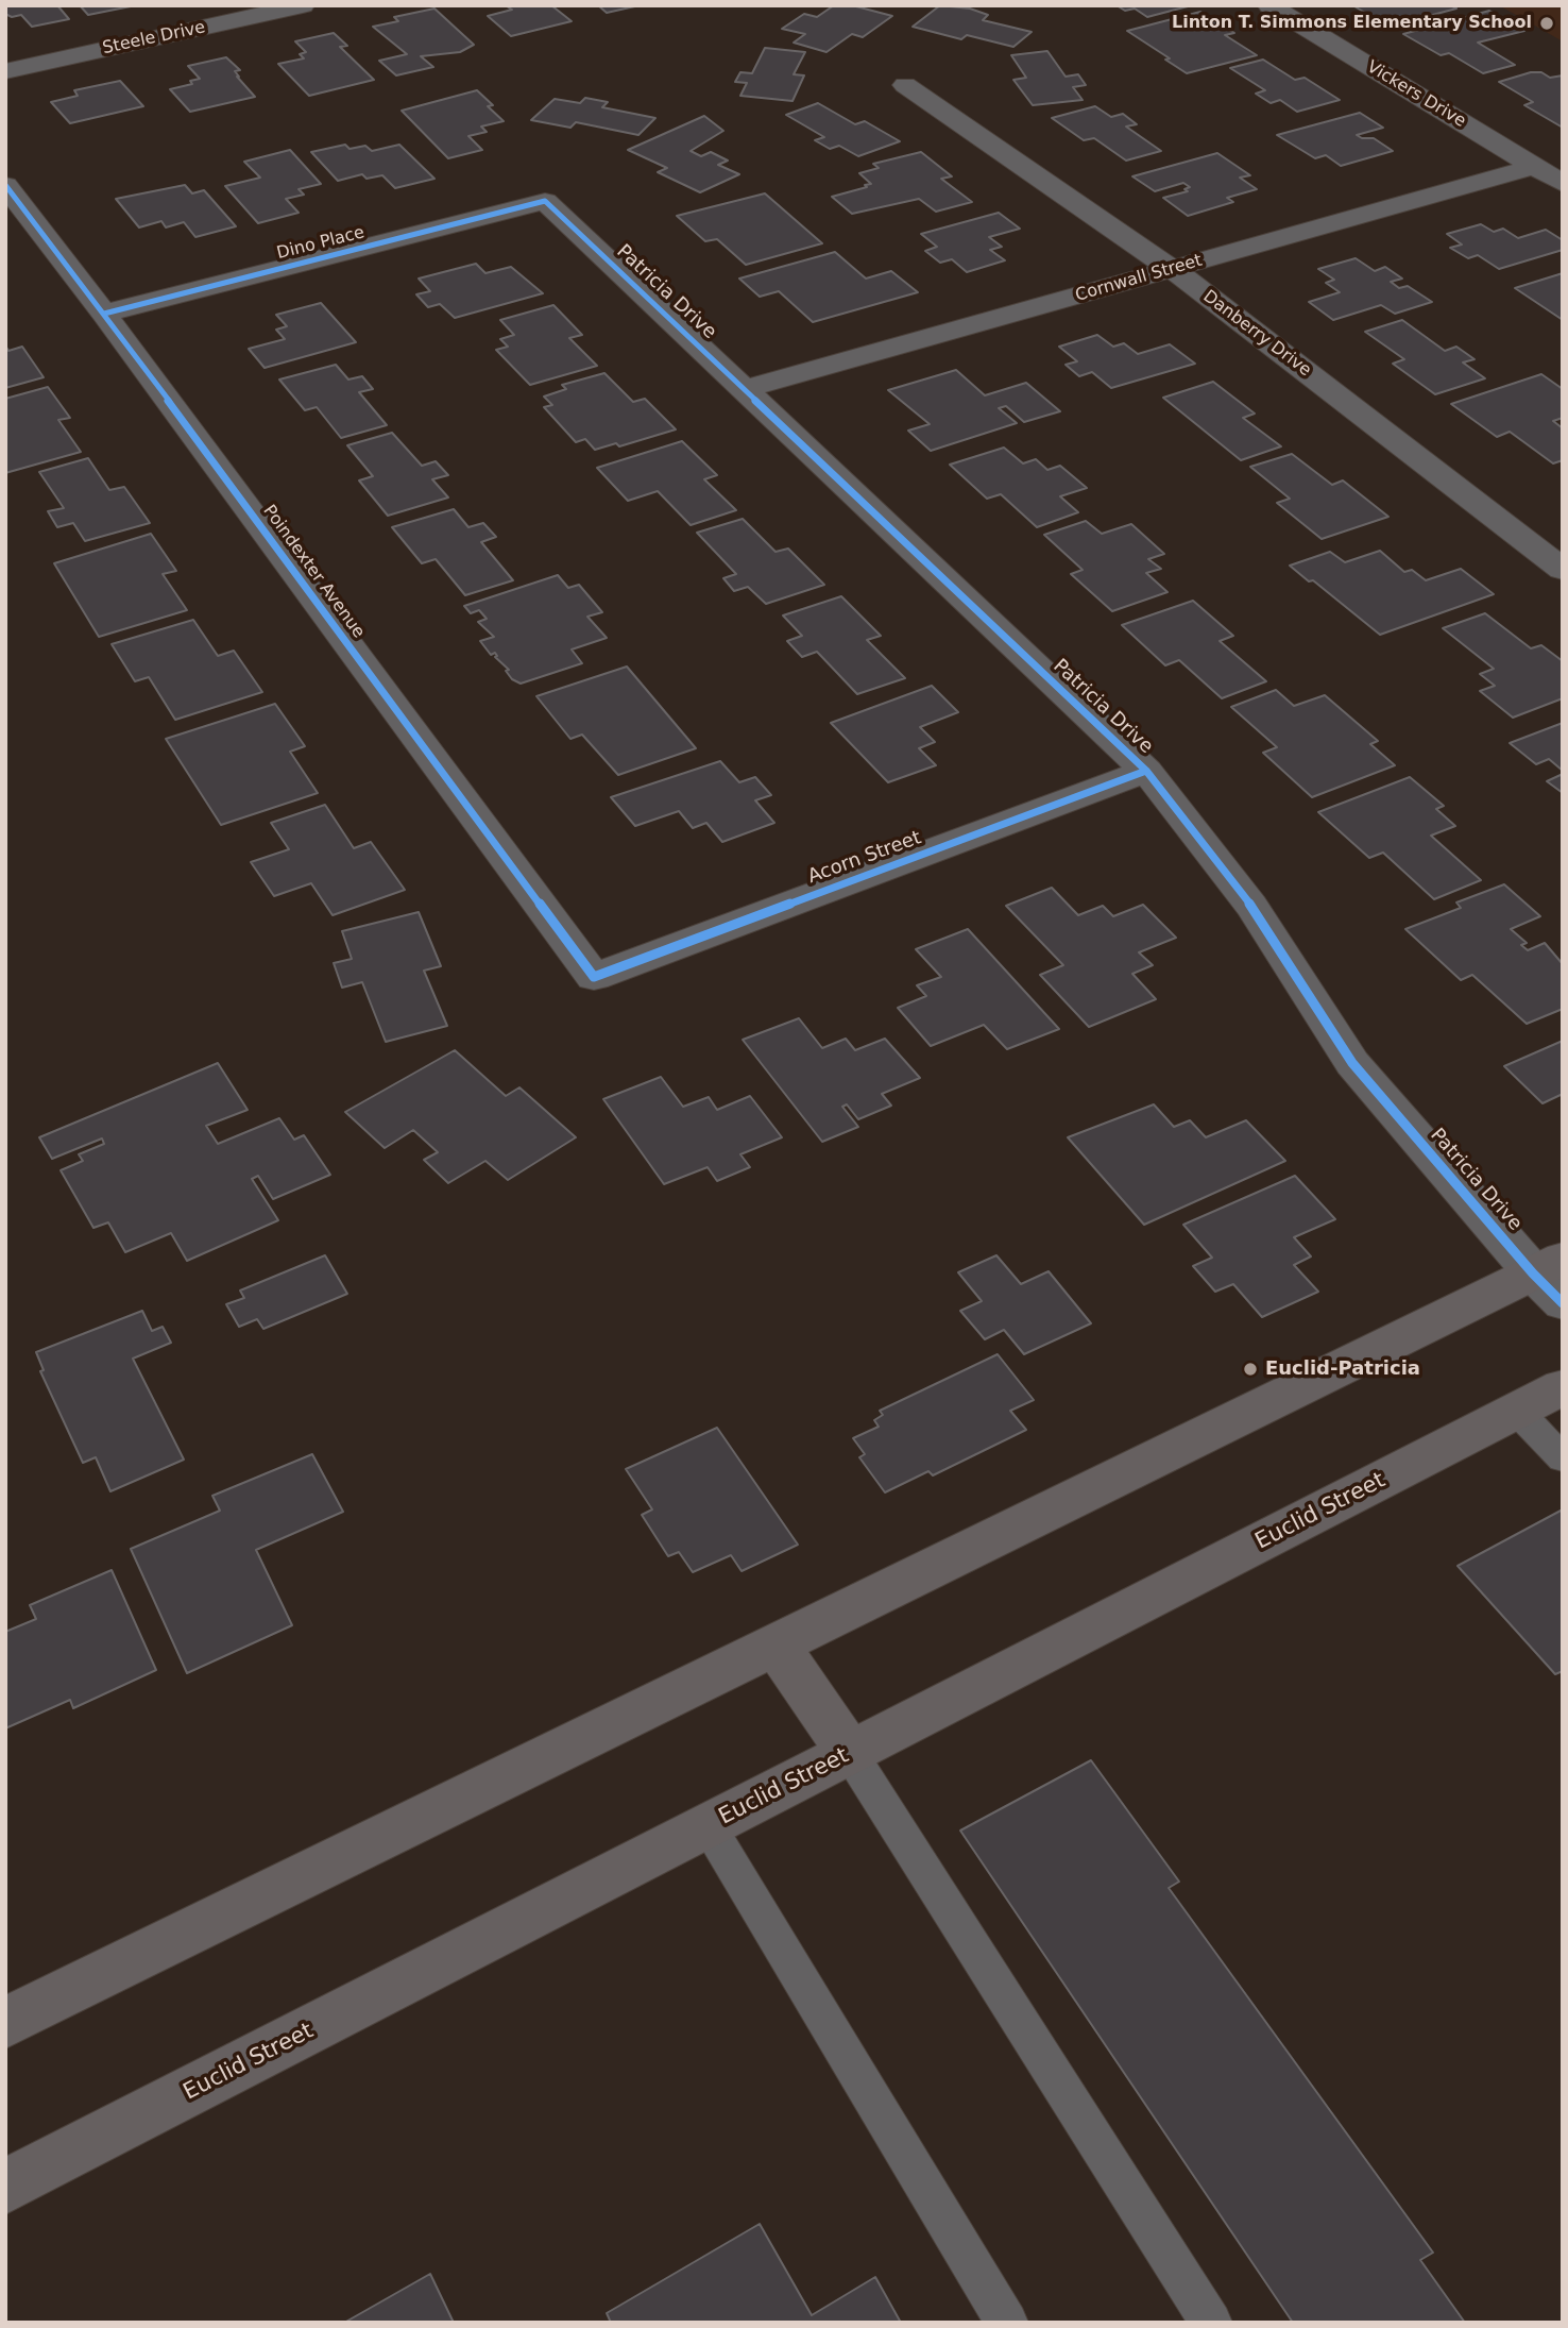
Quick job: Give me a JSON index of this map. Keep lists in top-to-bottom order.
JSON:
{
  "streets": {
    "main road": ["Euclid Street"],
    "street": [
      "Steele Drive",
      "Vickers Drive",
      "Dino Place",
      "Cornwall Street",
      "Patricia Drive",
      "Danberry Drive",
      "Poindexter Avenue",
      "Acorn Street"
    ]
  },
  "crossings": [
    ["Vickers Drive", "Cornwall Street"],
    ["Dino Place", "Patricia Drive"],
    ["Dino Place", "Poindexter Avenue"],
    ["Cornwall Street", "Patricia Drive"],
    ["Cornwall Street", "Danberry Drive"],
    ["Patricia Drive", "Acorn Street"],
    ["Poindexter Avenue", "Acorn Street"]
  ],
  "places": ["Linton T. Simmons Elementary School", "Euclid-Patricia"]
}
